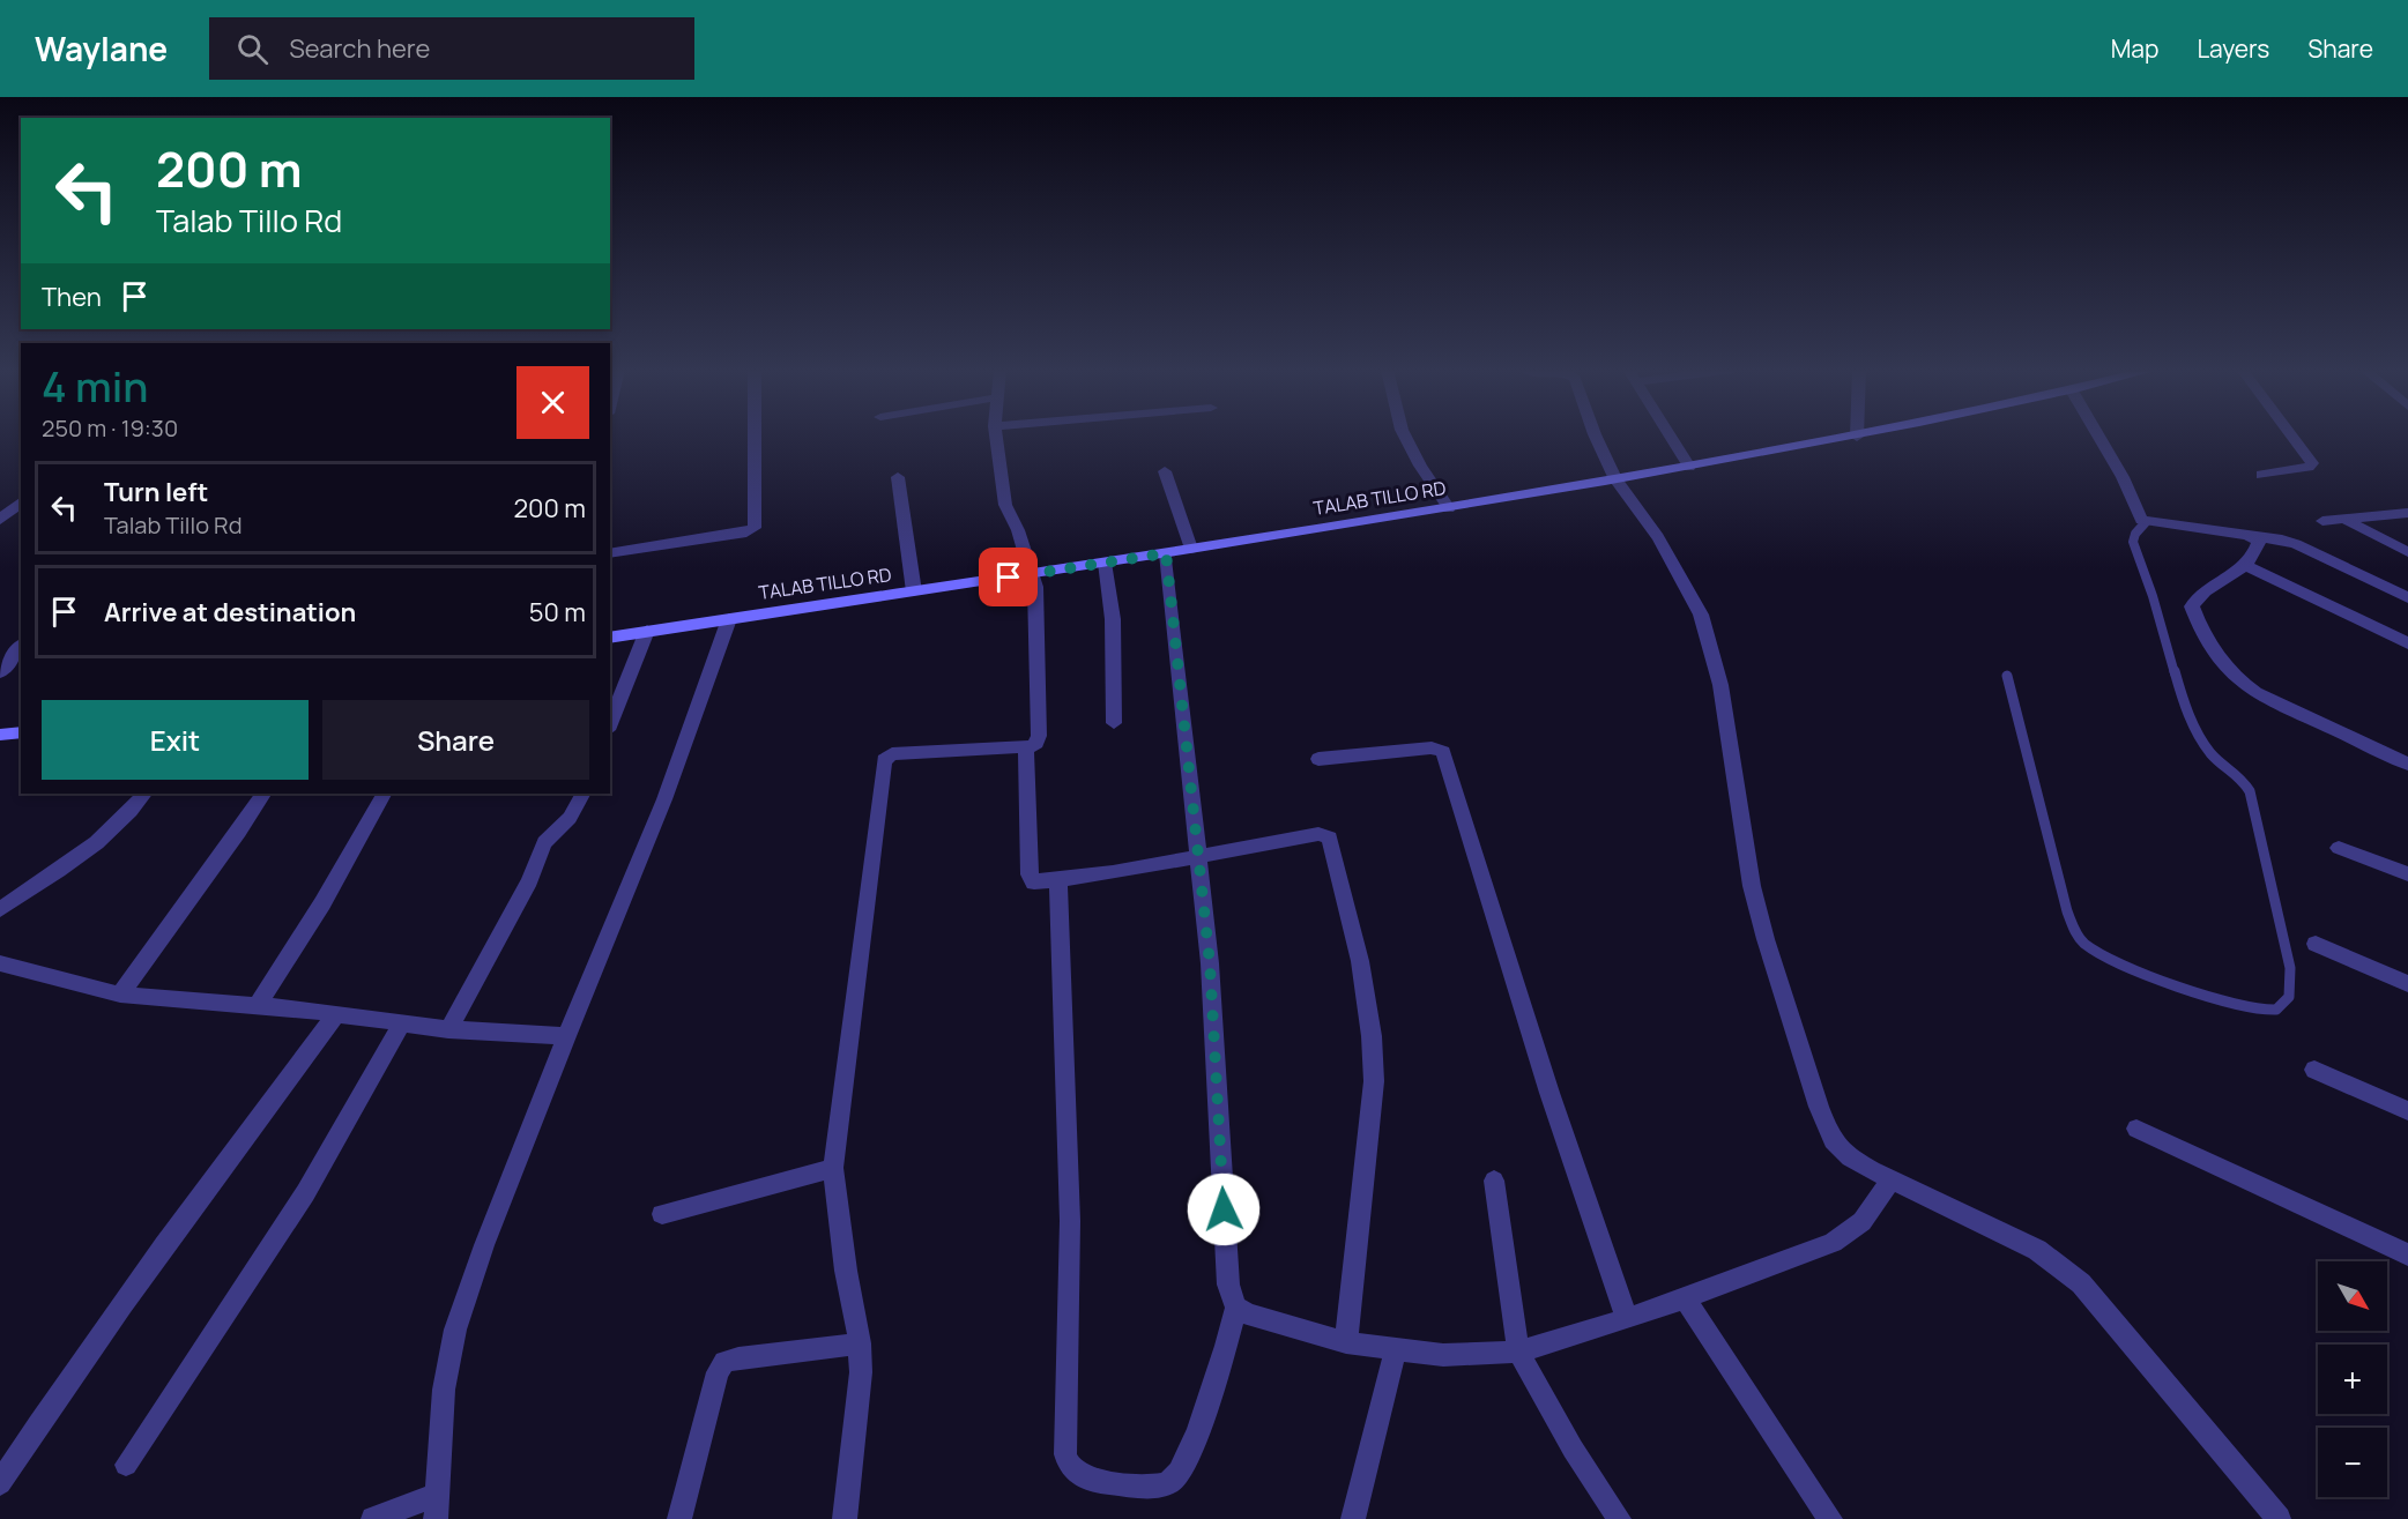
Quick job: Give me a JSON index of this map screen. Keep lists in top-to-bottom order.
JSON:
{
  "streets": {
    "main road": ["TALAB TILLO RD"]
  },
  "north": "bottom right",
  "page": {
    "header": "Waylane",
    "search": "Search here",
    "nav": ["Map", "Layers", "Share"],
    "turn": ["200 m", "Talab Tillo Rd"],
    "then": "Then",
    "heading": ["4 min", "250 m · 19:30"],
    "list": [
      {
        "name": "Turn left",
        "note": "Talab Tillo Rd",
        "value": "200 m"
      },
      {
        "name": "Arrive at destination",
        "value": "50 m"
      }
    ],
    "buttons": ["Exit", "Share"],
    "map_buttons": ["+", "−"]
  }
}
